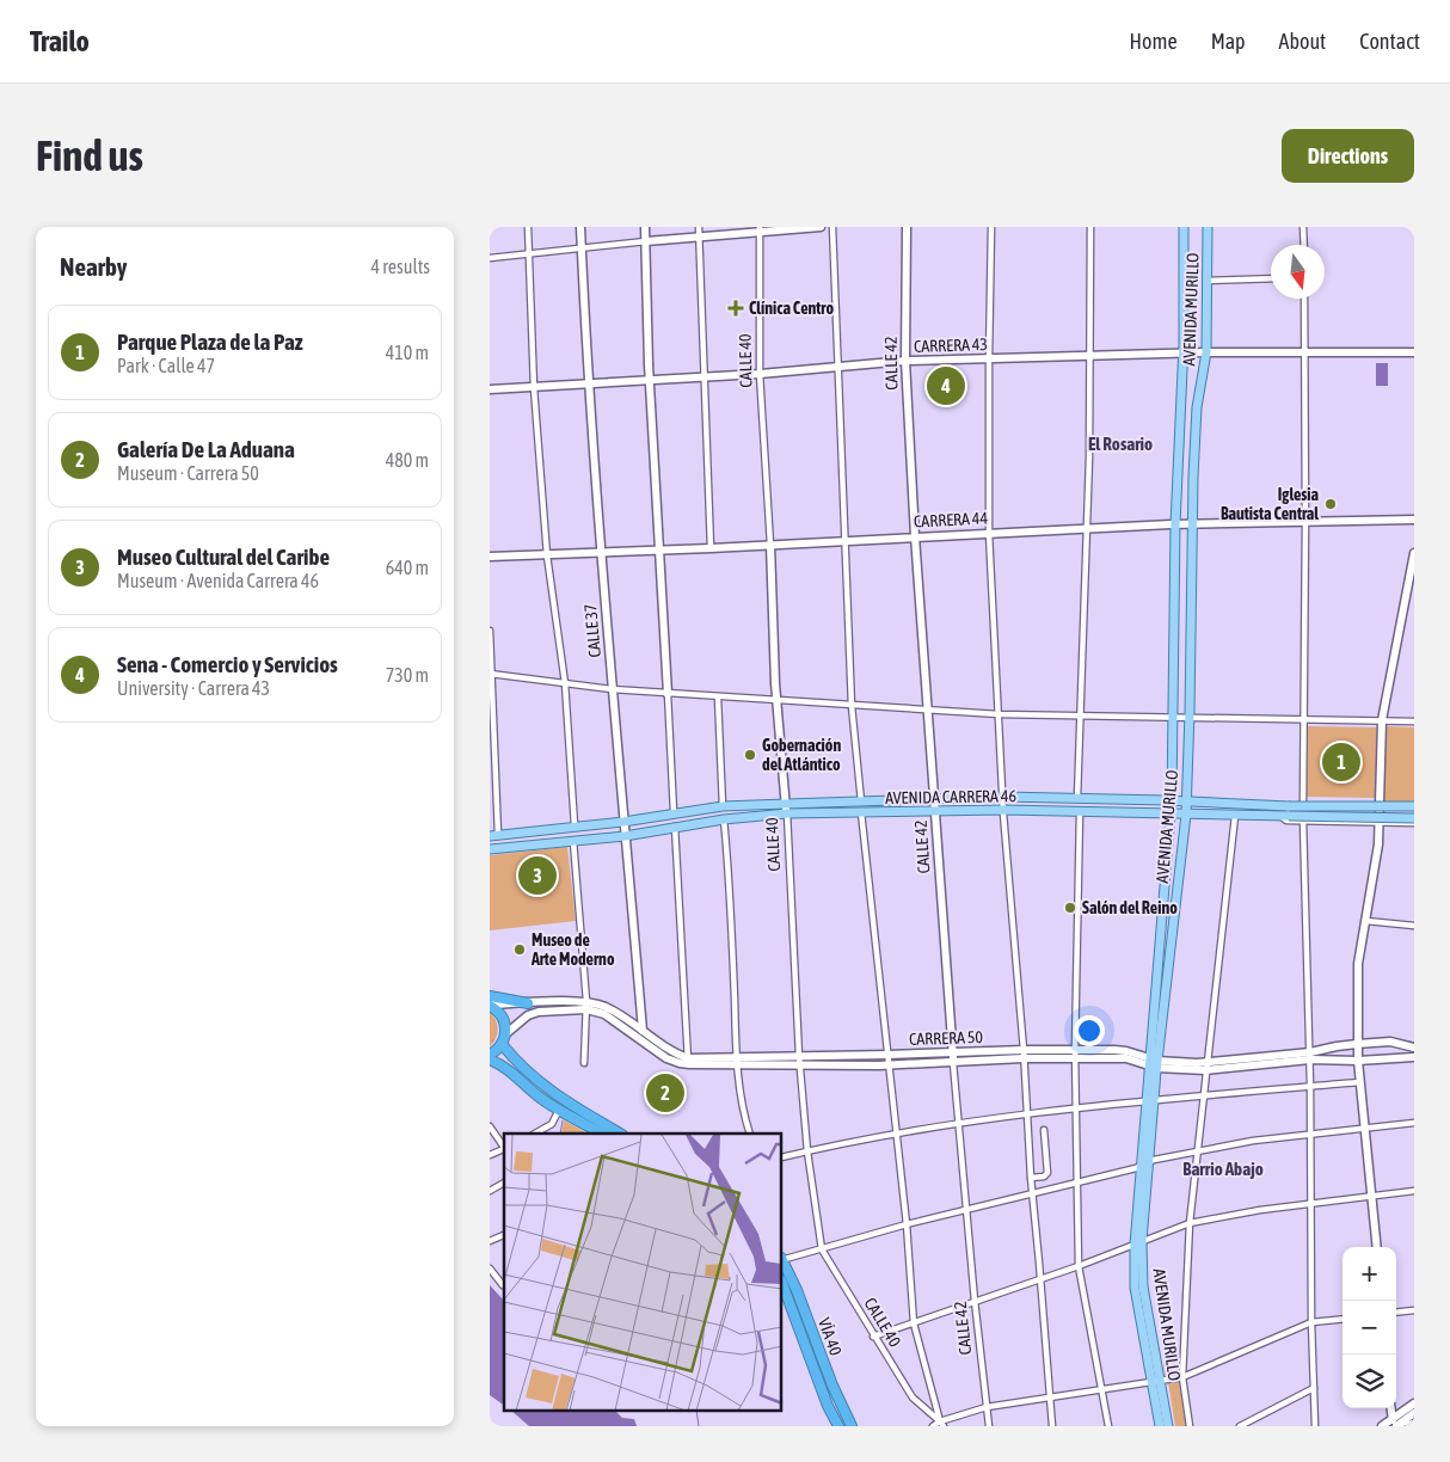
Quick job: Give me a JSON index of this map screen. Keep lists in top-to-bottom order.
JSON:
{
  "streets": {
    "highway": ["VÍA 40"],
    "main road": ["AVENIDA MURILLO", "AVENIDA CARRERA 46"],
    "street": [
      "CARRERA 43",
      "CALLE 40",
      "CALLE 42",
      "CARRERA 44",
      "CALLE 37",
      "CARRERA 50"
    ]
  },
  "crossings": [
    ["AVENIDA MURILLO", "CARRERA 43"],
    ["AVENIDA MURILLO", "CARRERA 44"],
    ["AVENIDA MURILLO", "AVENIDA CARRERA 46"],
    ["AVENIDA MURILLO", "CARRERA 50"],
    ["CARRERA 43", "CALLE 40"],
    ["CARRERA 43", "CALLE 42"],
    ["CARRERA 43", "CALLE 37"],
    ["CALLE 40", "CARRERA 44"],
    ["CALLE 40", "AVENIDA CARRERA 46"],
    ["CALLE 40", "CARRERA 50"],
    ["CALLE 42", "CARRERA 44"],
    ["CALLE 42", "AVENIDA CARRERA 46"],
    ["CALLE 42", "CARRERA 50"],
    ["CARRERA 44", "CALLE 37"],
    ["CALLE 37", "AVENIDA CARRERA 46"],
    ["CALLE 37", "CARRERA 50"]
  ],
  "districts": ["El Rosario", "Barrio Abajo"],
  "places": {
    "health": ["Clínica Centro"],
    "other": [
      "Iglesia Bautista Central",
      "Gobernación del Atlántico",
      "Salón del Reino",
      "Museo de Arte Moderno"
    ]
  },
  "north": "bottom",
  "page": {
    "header": "Trailo",
    "nav": [
      "Home",
      "Map",
      "About",
      "Contact"
    ],
    "buttons": "Directions",
    "title": "Find us",
    "heading": ["Nearby", "4 results"],
    "list": [
      {
        "mark": "1",
        "name": "Parque Plaza de la Paz",
        "note": "Park · Calle 47",
        "value": "410 m"
      },
      {
        "mark": "2",
        "name": "Galería De La Aduana",
        "note": "Museum · Carrera 50",
        "value": "480 m"
      },
      {
        "mark": "3",
        "name": "Museo Cultural del Caribe",
        "note": "Museum · Avenida Carrera 46",
        "value": "640 m"
      },
      {
        "mark": "4",
        "name": "Sena - Comercio y Servicios",
        "note": "University · Carrera 43",
        "value": "730 m"
      }
    ],
    "pins": [
      "4",
      "1",
      "3",
      "2"
    ],
    "map_buttons": ["+", "−"]
  }
}
